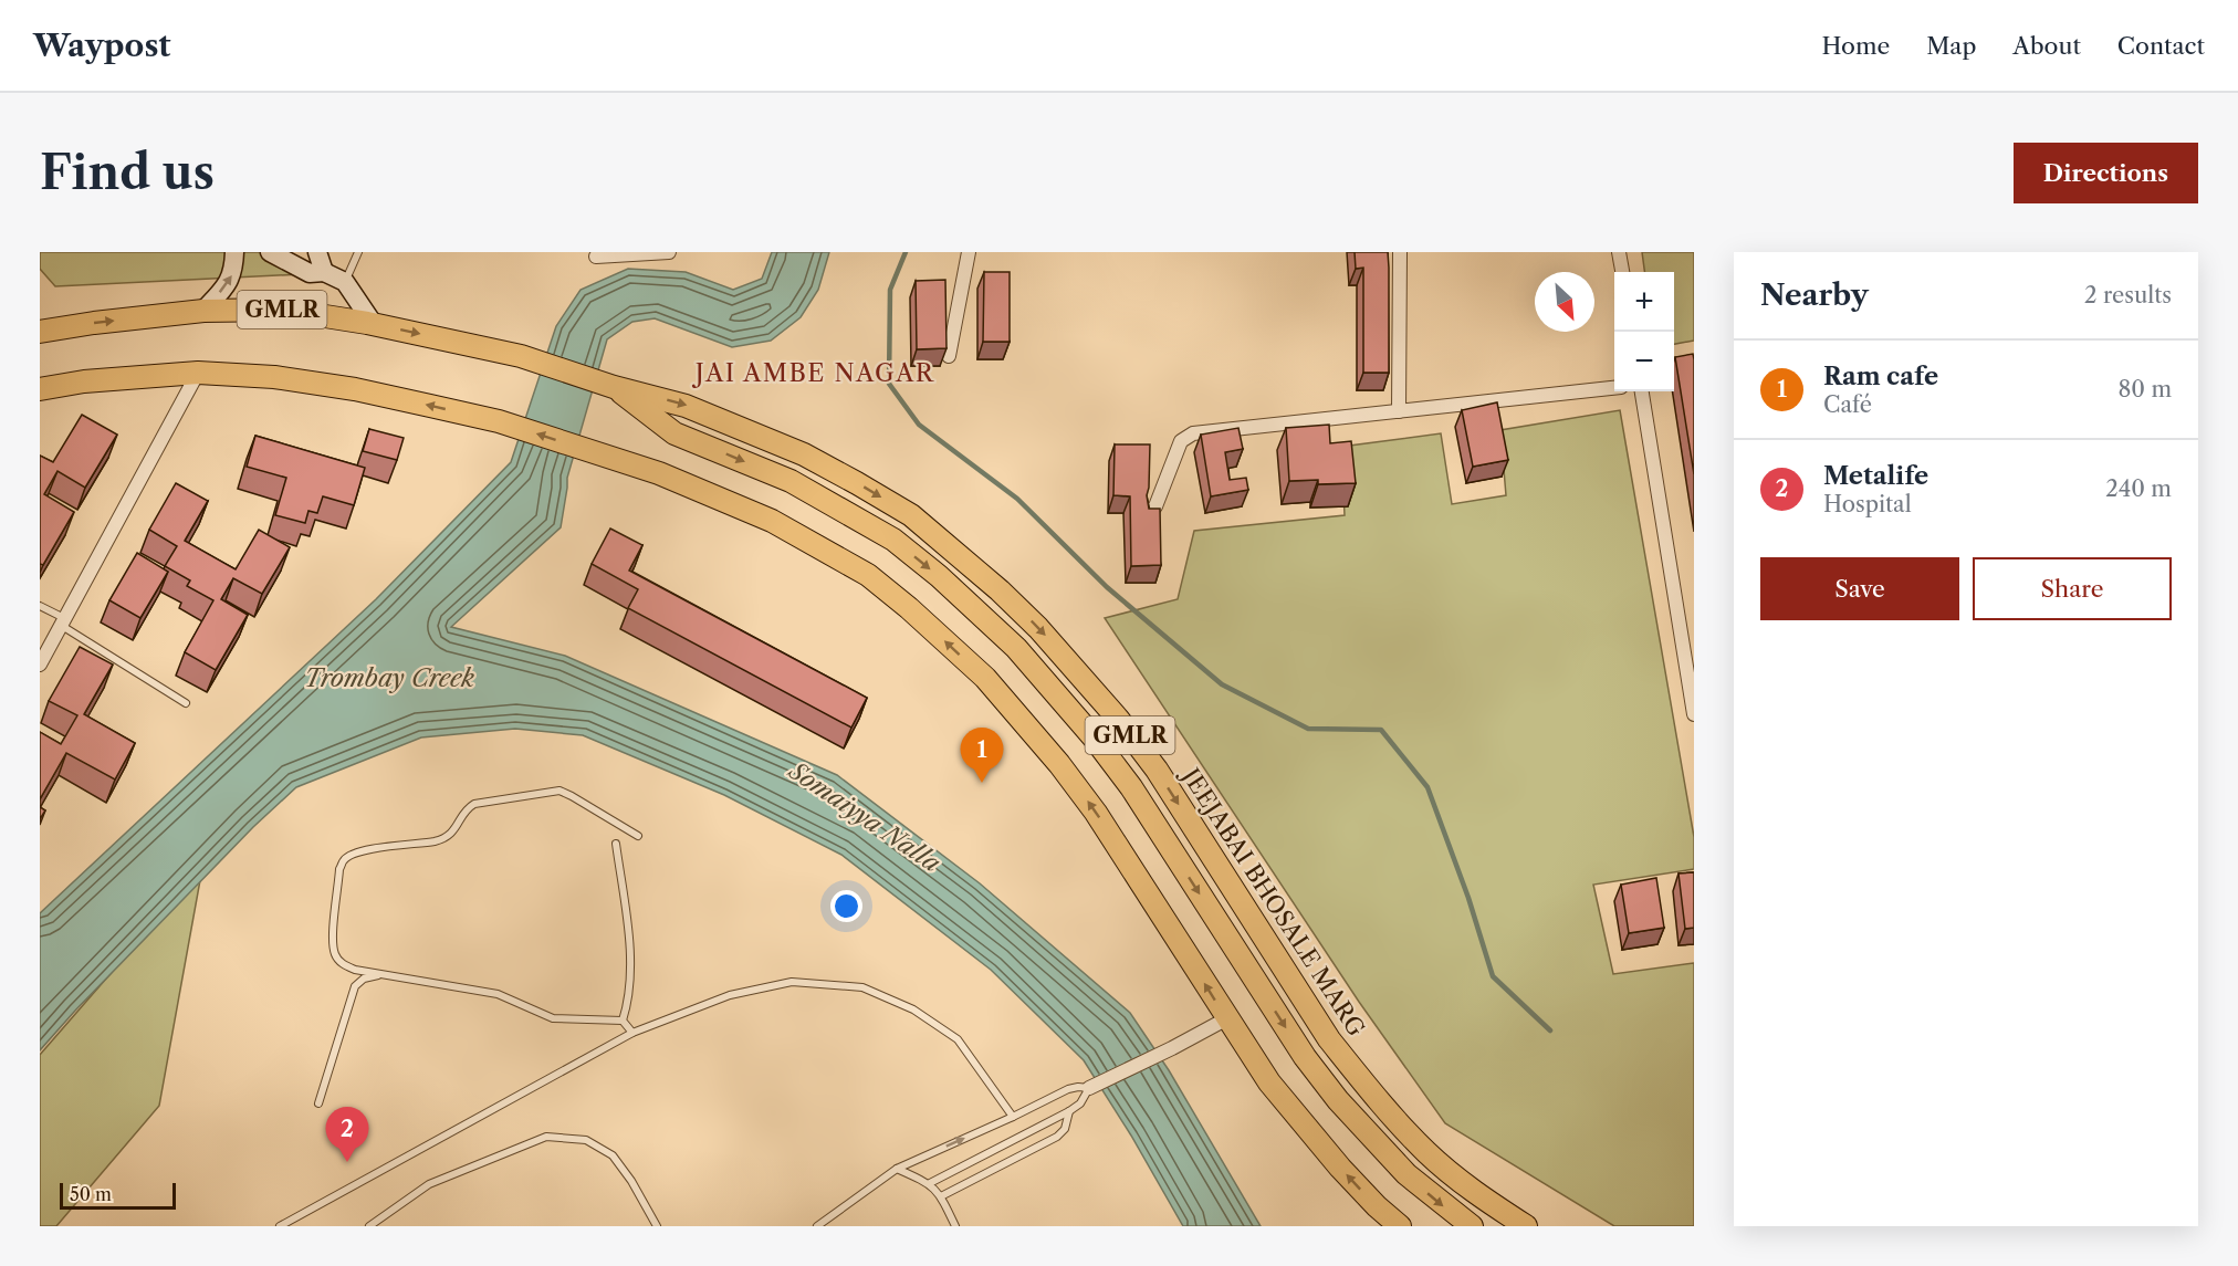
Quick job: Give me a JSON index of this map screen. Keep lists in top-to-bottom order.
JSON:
{
  "streets": {
    "highway": ["GMLR", "JEEJABAI BHOSALE MARG"]
  },
  "crossings": [
    ["GMLR", "JEEJABAI BHOSALE MARG"]
  ],
  "districts": ["JAI AMBE NAGAR"],
  "water": ["Trombay Creek", "Somaiyya Nalla"],
  "scale_bar": "50 m",
  "north": "bottom right",
  "page": {
    "header": "Waypost",
    "nav": [
      "Home",
      "Map",
      "About",
      "Contact"
    ],
    "buttons": [
      "Directions",
      ["Save", "Share"]
    ],
    "title": "Find us",
    "heading": ["Nearby", "2 results"],
    "map_buttons": ["+", "−"],
    "list": [
      {
        "mark": "1",
        "name": "Ram cafe",
        "note": "Café",
        "value": "80 m"
      },
      {
        "mark": "2",
        "name": "Metalife",
        "note": "Hospital",
        "value": "240 m"
      }
    ],
    "pins": ["1", "2"],
    "scale": "50 m"
  }
}
